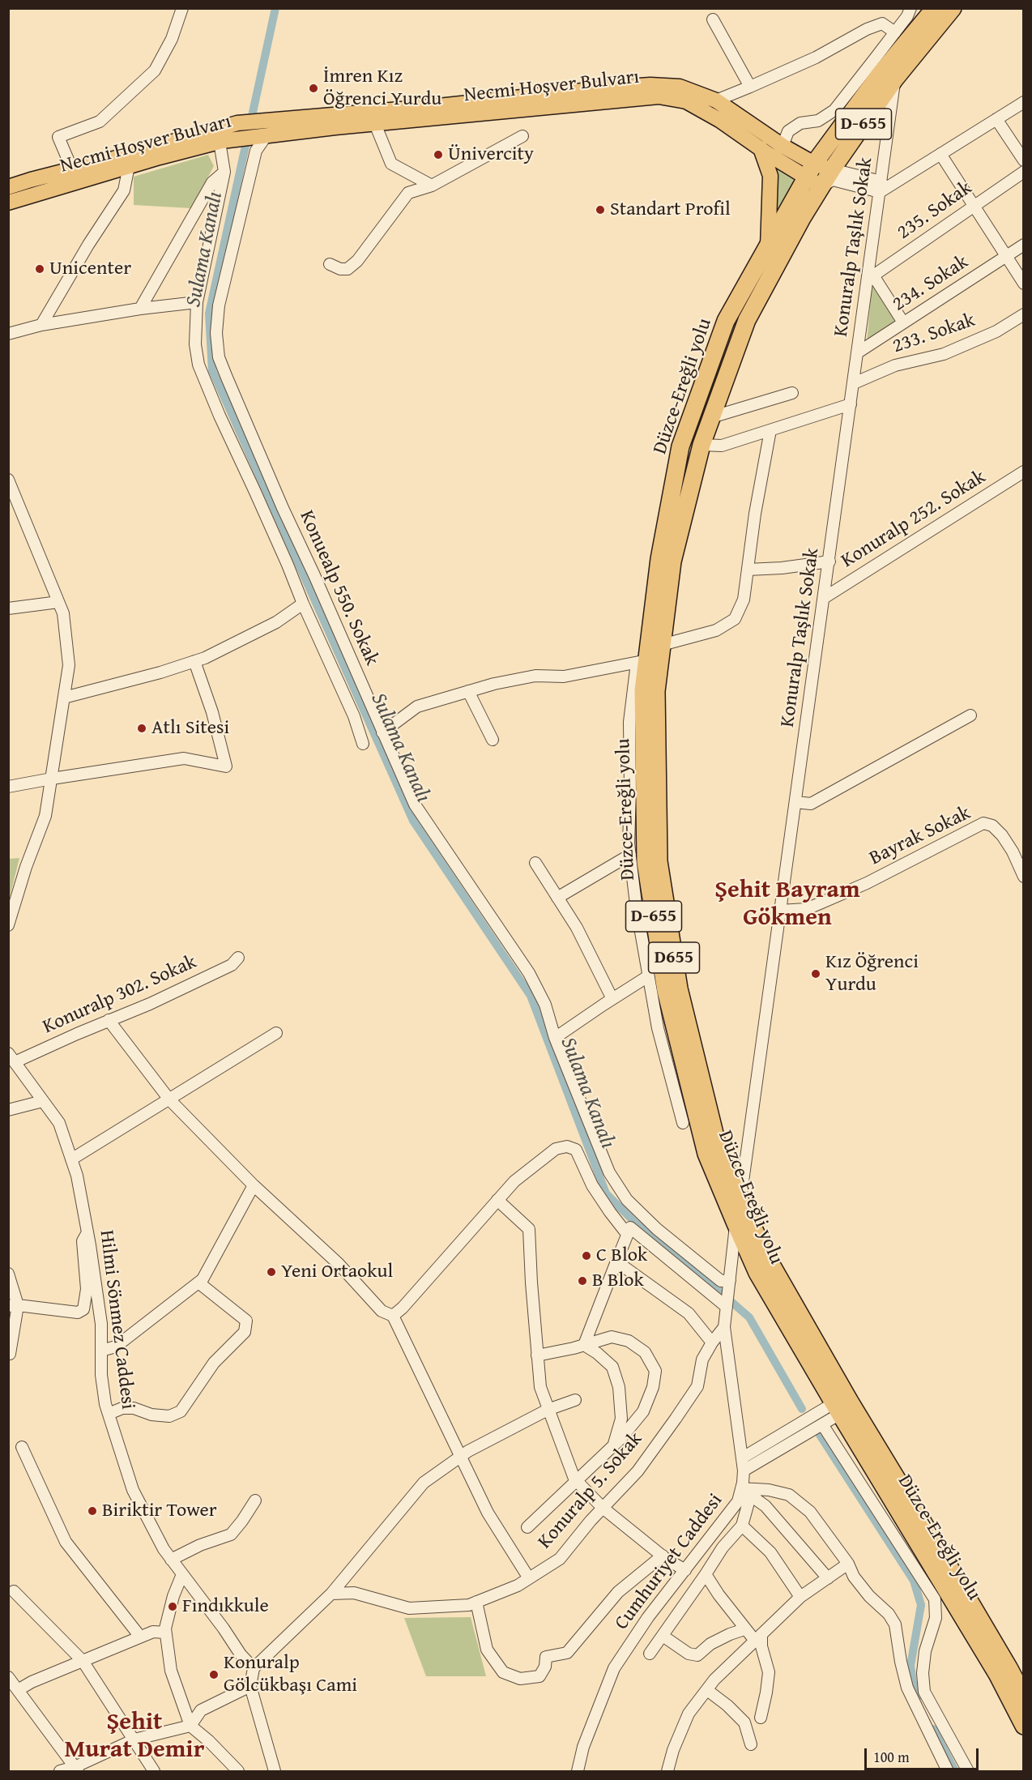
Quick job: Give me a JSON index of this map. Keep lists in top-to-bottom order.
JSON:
{
  "streets": {
    "highway": ["D-655", "Düzce-Ereğli yolu", "D655"],
    "main road": ["Necmi Hoşver Bulvarı"],
    "street": [
      "235. Sokak",
      "Konuralp Taşlık Sokak",
      "234. Sokak",
      "233. Sokak",
      "Konuralp 252. Sokak",
      "Konuealp 550. Sokak",
      "Bayrak Sokak",
      "Konuralp 302. Sokak",
      "Hilmi Sönmez Caddesi",
      "Konuralp 5. Sokak",
      "Cumhuriyet Caddesi"
    ]
  },
  "crossings": [
    ["Necmi Hoşver Bulvarı", "Düzce-Ereğli yolu"],
    ["Necmi Hoşver Bulvarı", "Konuealp 550. Sokak"],
    ["235. Sokak", "Konuralp Taşlık Sokak"],
    ["Konuralp Taşlık Sokak", "234. Sokak"],
    ["Konuralp Taşlık Sokak", "233. Sokak"],
    ["Konuralp Taşlık Sokak", "Düzce-Ereğli yolu"],
    ["Konuralp Taşlık Sokak", "Konuralp 252. Sokak"],
    ["Konuralp Taşlık Sokak", "Bayrak Sokak"],
    ["Düzce-Ereğli yolu", "Cumhuriyet Caddesi"],
    ["Konuealp 550. Sokak", "Cumhuriyet Caddesi"],
    ["Konuralp 302. Sokak", "Hilmi Sönmez Caddesi"],
    ["Konuralp 5. Sokak", "Cumhuriyet Caddesi"]
  ],
  "districts": ["Şehit Bayram Gökmen", "Şehit Murat Demir"],
  "water": ["Sulama Kanalı"],
  "places": [
    "İmren Kız Öğrenci Yurdu",
    "Ünivercity",
    "Standart Profil",
    "Unicenter",
    "Atlı Sitesi",
    "Kız Öğrenci Yurdu",
    "C Blok",
    "Yeni Ortaokul",
    "B Blok",
    "Biriktir Tower",
    "Fındıkkule",
    "Konuralp Gölcükbaşı Cami"
  ],
  "scale_bar": "100 m"
}
